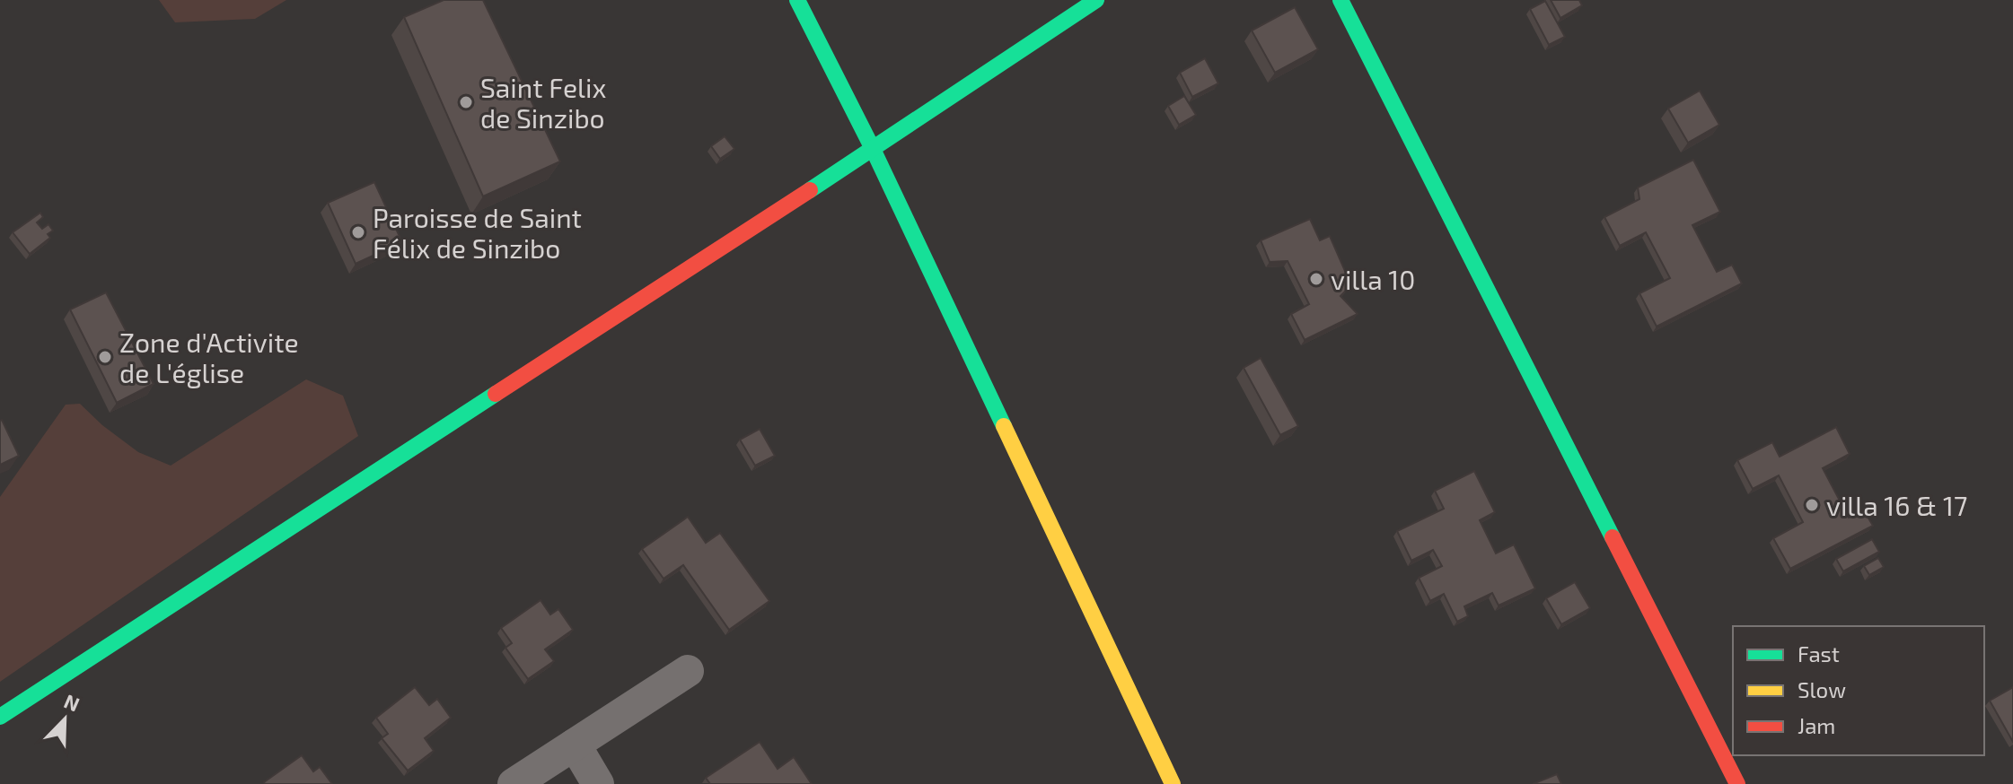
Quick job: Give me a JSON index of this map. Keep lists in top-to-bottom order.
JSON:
{
  "places": [
    "Saint Felix de Sinzibo",
    "Paroisse de Saint Félix de Sinzibo",
    "villa 10",
    "Zone d'Activite de L'église",
    "villa 16 & 17"
  ],
  "legend": ["Fast", "Slow", "Jam"],
  "north": "top right"
}
